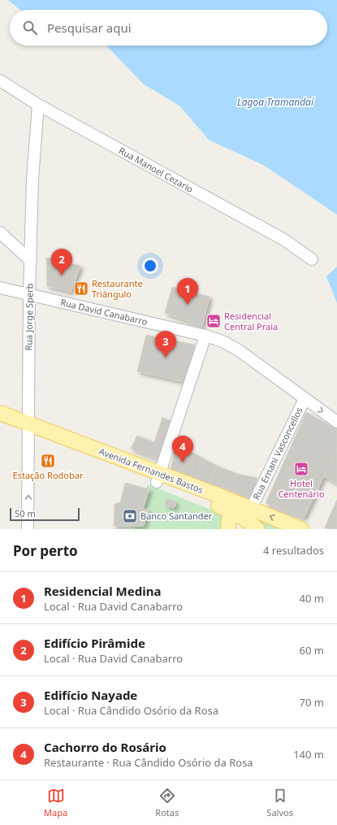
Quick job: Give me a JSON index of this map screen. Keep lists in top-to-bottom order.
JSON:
{
  "streets": {
    "main road": ["Avenida Fernandes Bastos"],
    "street": [
      "Rua Manoel Cezario",
      "Rua David Canabarro",
      "Rua Jorge Sperb",
      "Rua Ernani Vasconcellos"
    ]
  },
  "crossings": [
    ["Rua Manoel Cezario", "Rua Jorge Sperb"],
    ["Rua David Canabarro", "Rua Jorge Sperb"],
    ["Rua David Canabarro", "Rua Ernani Vasconcellos"],
    ["Rua Jorge Sperb", "Avenida Fernandes Bastos"],
    ["Rua Ernani Vasconcellos", "Avenida Fernandes Bastos"]
  ],
  "water": ["Lagoa Tramandaí"],
  "places": {
    "restaurant": ["Restaurante Triângulo", "Estação Rodobar"],
    "hotel": ["Residencial Central Praia", "Hotel Centenário"],
    "bank": ["Banco Santander"]
  },
  "scale_bar": "50 m",
  "page": {
    "search": "Pesquisar aqui",
    "pins": [
      "2",
      "1",
      "3",
      "4"
    ],
    "scale": "50 m",
    "heading": ["Por perto", "4 resultados"],
    "list": [
      {
        "mark": "1",
        "name": "Residencial Medina",
        "note": "Local · Rua David Canabarro",
        "value": "40 m"
      },
      {
        "mark": "2",
        "name": "Edifício Pirâmide",
        "note": "Local · Rua David Canabarro",
        "value": "60 m"
      },
      {
        "mark": "3",
        "name": "Edifício Nayade",
        "note": "Local · Rua Cândido Osório da Rosa",
        "value": "70 m"
      },
      {
        "mark": "4",
        "name": "Cachorro do Rosário",
        "note": "Restaurante · Rua Cândido Osório da Rosa",
        "value": "140 m"
      }
    ],
    "nav": ["Mapa", "Rotas", "Salvos"]
  }
}
